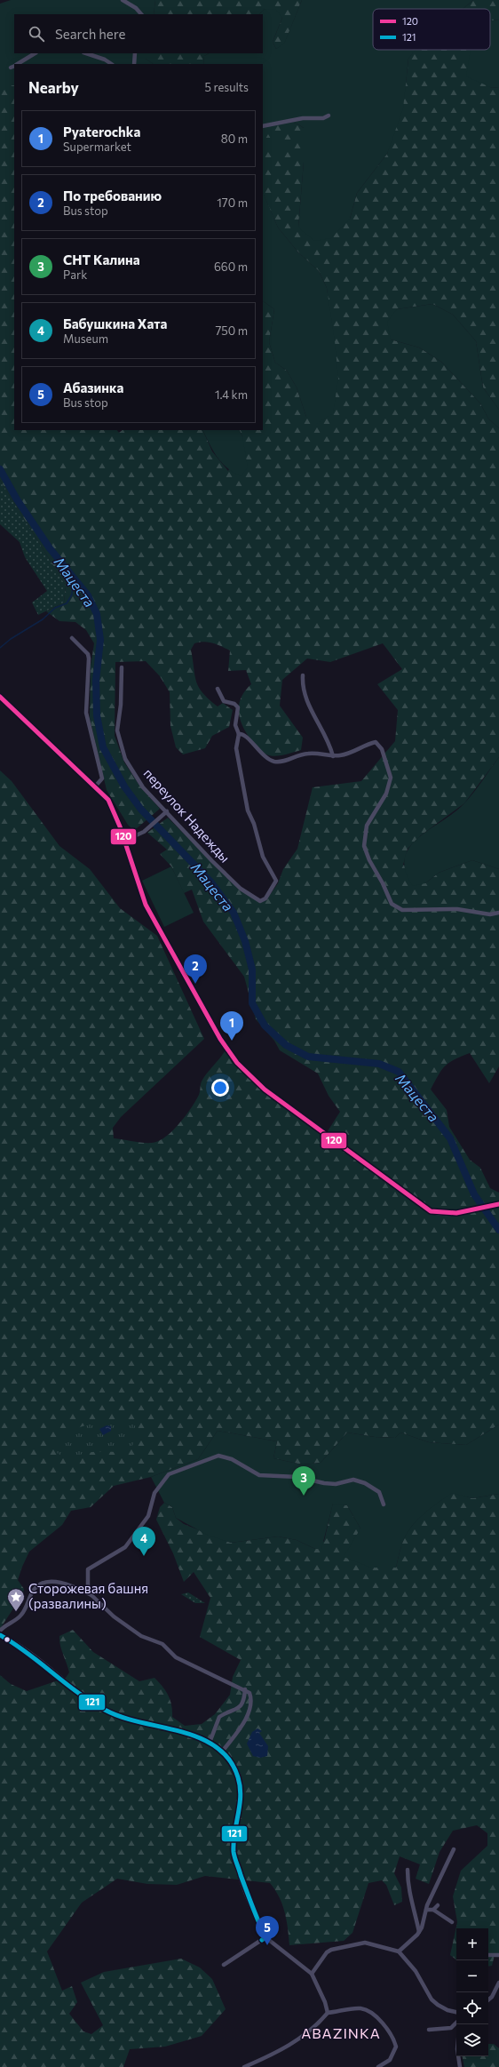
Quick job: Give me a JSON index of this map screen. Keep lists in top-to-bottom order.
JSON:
{
  "streets": {
    "street": ["переулок Надежды"]
  },
  "districts": ["ABAZINKA"],
  "water": ["Мацеста"],
  "places": {
    "place": ["Сторожевая башня (развалины)"]
  },
  "lines": ["transit line 120", "transit line 121"],
  "legend": ["120", "121"],
  "page": {
    "search": "Search here",
    "heading": ["Nearby", "5 results"],
    "list": [
      {
        "mark": "1",
        "name": "Pyaterochka",
        "note": "Supermarket",
        "value": "80 m"
      },
      {
        "mark": "2",
        "name": "По требованию",
        "note": "Bus stop",
        "value": "170 m"
      },
      {
        "mark": "3",
        "name": "СНТ Калина",
        "note": "Park",
        "value": "660 m"
      },
      {
        "mark": "4",
        "name": "Бабушкина Хата",
        "note": "Museum",
        "value": "750 m"
      },
      {
        "mark": "5",
        "name": "Абазинка",
        "note": "Bus stop",
        "value": "1.4 km"
      }
    ],
    "pins": [
      "2",
      "1",
      "3",
      "4",
      "5"
    ],
    "map_buttons": ["+", "−"]
  }
}
